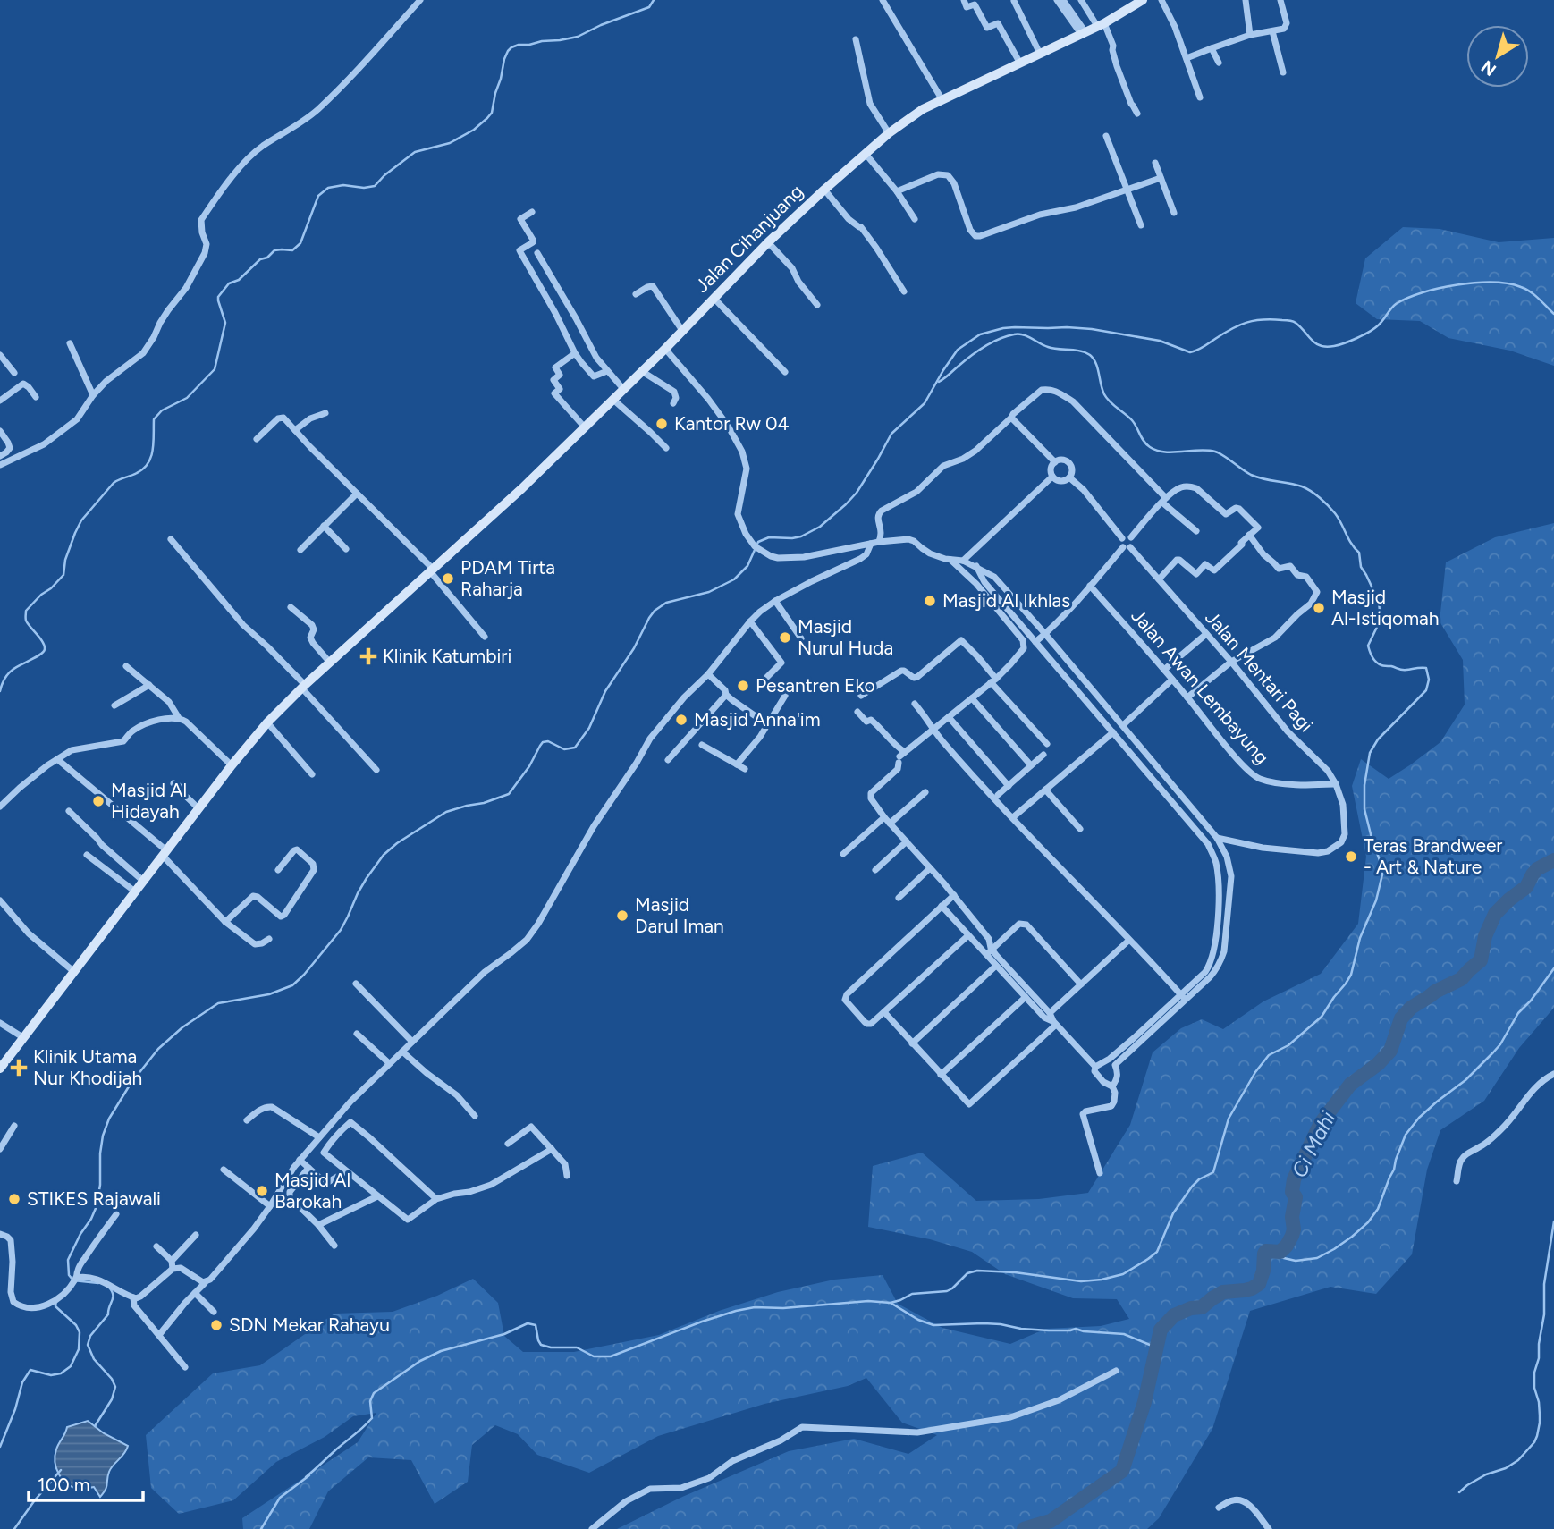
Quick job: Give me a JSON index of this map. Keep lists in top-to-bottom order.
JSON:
{
  "streets": {
    "main road": ["Jalan Cihanjuang"],
    "street": ["Jalan Mentari Pagi", "Jalan Awan Lembayung"]
  },
  "crossings": [
    ["Jalan Mentari Pagi", "Jalan Awan Lembayung"]
  ],
  "water": ["Ci Mahi"],
  "places": {
    "other": [
      "Kantor Rw 04",
      "PDAM Tirta Raharja",
      "Masjid Al Ikhlas",
      "Masjid Al-Istiqomah",
      "Masjid Nurul Huda",
      "Pesantren Eko",
      "Masjid Anna'im",
      "Masjid Al Hidayah",
      "Teras Brandweer - Art & Nature",
      "Masjid Darul Iman",
      "Masjid Al Barokah",
      "STIKES Rajawali",
      "SDN Mekar Rahayu"
    ],
    "health": ["Klinik Katumbiri", "Klinik Utama Nur Khodijah"]
  },
  "scale_bar": "100 m",
  "north": "bottom left"
}
